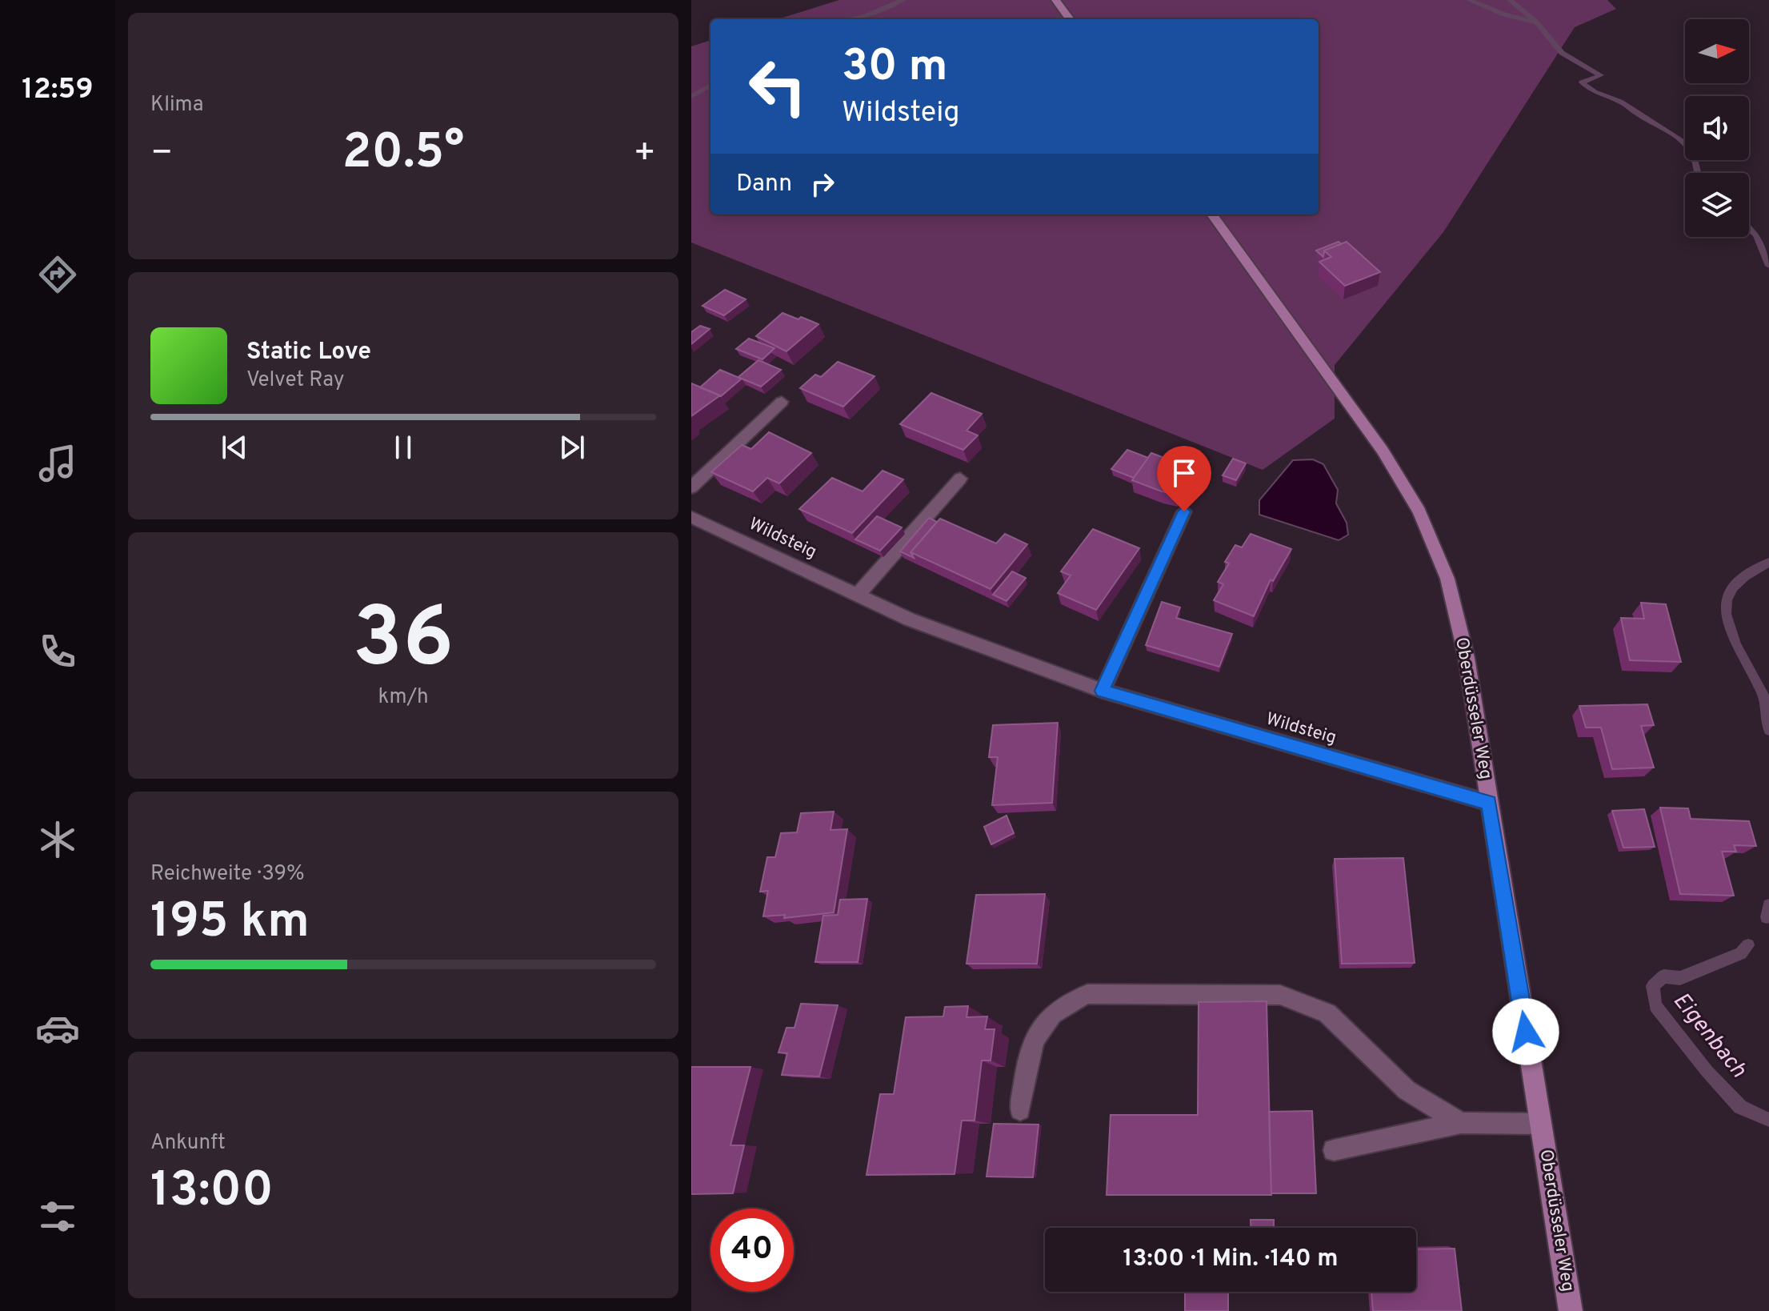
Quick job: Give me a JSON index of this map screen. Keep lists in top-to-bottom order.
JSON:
{
  "streets": {
    "street": ["Wildsteig", "Oberdüsseler Weg"]
  },
  "crossings": [
    ["Wildsteig", "Oberdüsseler Weg"]
  ],
  "water": ["Eigenbach"],
  "north": "right",
  "page": {
    "tabs": "12:59",
    "tile": [
      "Klima",
      ["36", "km/h"],
      ["Reichweite · 39%", "195 km"],
      ["Ankunft", "13:00"]
    ],
    "turn": ["30 m", "Wildsteig"],
    "heat": ["−", "20.5°", "+"],
    "then": "Dann",
    "song": ["Static Love", "Velvet Ray"],
    "limit": "40",
    "trip": "13:00 · 1 Min. · 140 m"
  }
}
